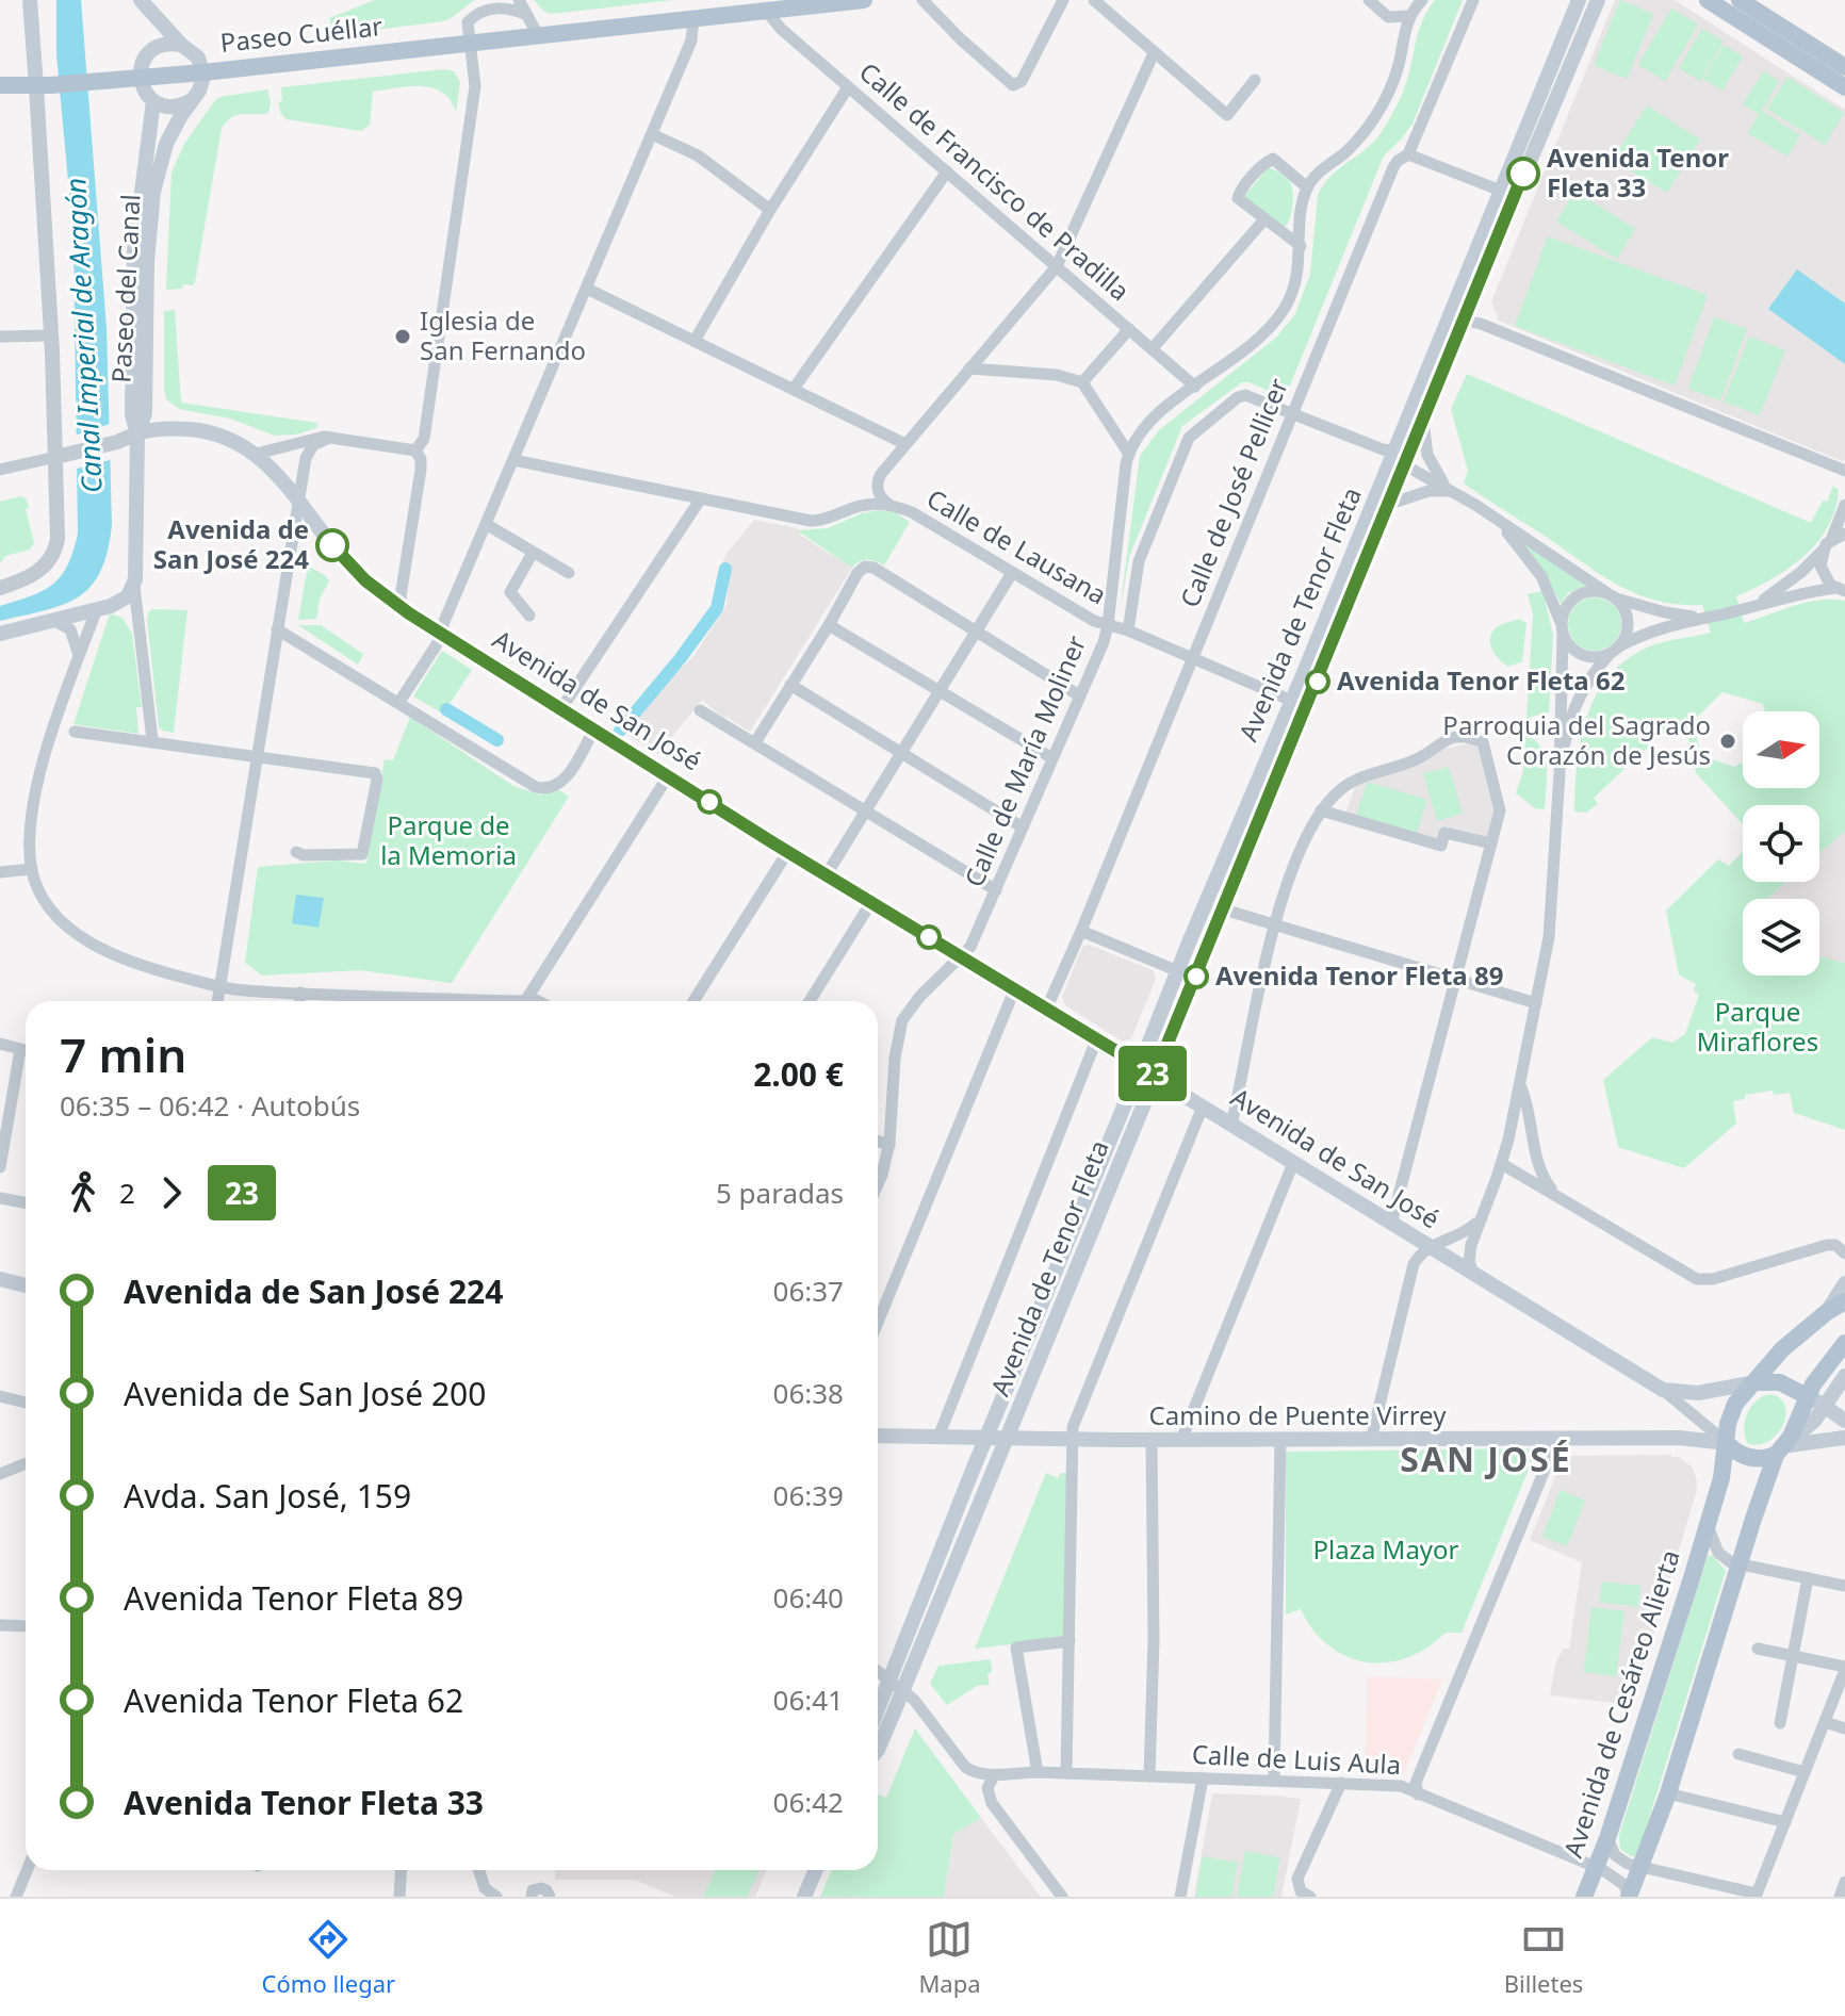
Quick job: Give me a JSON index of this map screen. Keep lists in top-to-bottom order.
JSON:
{
  "streets": {
    "main road": [
      "Paseo Cuéllar",
      "Paseo del Canal",
      "Avenida de Tenor Fleta",
      "Avenida de San José",
      "Camino de Puente Virrey",
      "Avenida de Cesáreo Alierta"
    ],
    "street": [
      "Calle de Francisco de Pradilla",
      "Calle de José Pellicer",
      "Calle de Lausana",
      "Calle de María Moliner",
      "Calle de Luis Aula"
    ]
  },
  "crossings": [
    ["Paseo Cuéllar", "Calle de Francisco de Pradilla"],
    ["Paseo Cuéllar", "Paseo del Canal"],
    ["Calle de Francisco de Pradilla", "Calle de María Moliner"],
    ["Paseo del Canal", "Avenida de San José"],
    ["Calle de José Pellicer", "Calle de Lausana"],
    ["Calle de José Pellicer", "Avenida de San José"],
    ["Calle de José Pellicer", "Calle de María Moliner"],
    ["Calle de Lausana", "Avenida de Tenor Fleta"],
    ["Calle de Lausana", "Calle de María Moliner"],
    ["Avenida de Tenor Fleta", "Avenida de San José"],
    ["Avenida de Tenor Fleta", "Camino de Puente Virrey"],
    ["Avenida de San José", "Calle de María Moliner"],
    ["Avenida de San José", "Camino de Puente Virrey"],
    ["Avenida de San José", "Avenida de Cesáreo Alierta"],
    ["Camino de Puente Virrey", "Avenida de Cesáreo Alierta"],
    ["Avenida de Cesáreo Alierta", "Calle de Luis Aula"]
  ],
  "districts": ["SAN JOSÉ"],
  "water": ["Canal Imperial de Aragón"],
  "parks": ["Parque de la Memoria", "Parque Miraflores", "Plaza Mayor"],
  "places": [
    "Avenida Tenor Fleta 33",
    "Iglesia de San Fernando",
    "Avenida de San José 224",
    "Avenida Tenor Fleta 62",
    "Parroquia del Sagrado Corazón de Jesús",
    "Avenida Tenor Fleta 89"
  ],
  "lines": ["bus line 23"],
  "north": "right",
  "page": {
    "on_map": "23",
    "heading": ["7 min", "06:35 – 06:42 · Autobús", "2.00 €"],
    "legs": ["2", "23", "5 paradas"],
    "list": [
      {
        "name": "Avenida de San José 224",
        "value": "06:37"
      },
      {
        "name": "Avenida de San José 200",
        "value": "06:38"
      },
      {
        "name": "Avda. San José, 159",
        "value": "06:39"
      },
      {
        "name": "Avenida Tenor Fleta 89",
        "value": "06:40"
      },
      {
        "name": "Avenida Tenor Fleta 62",
        "value": "06:41"
      },
      {
        "name": "Avenida Tenor Fleta 33",
        "value": "06:42"
      }
    ],
    "tabs": ["Cómo llegar", "Mapa", "Billetes"]
  }
}
